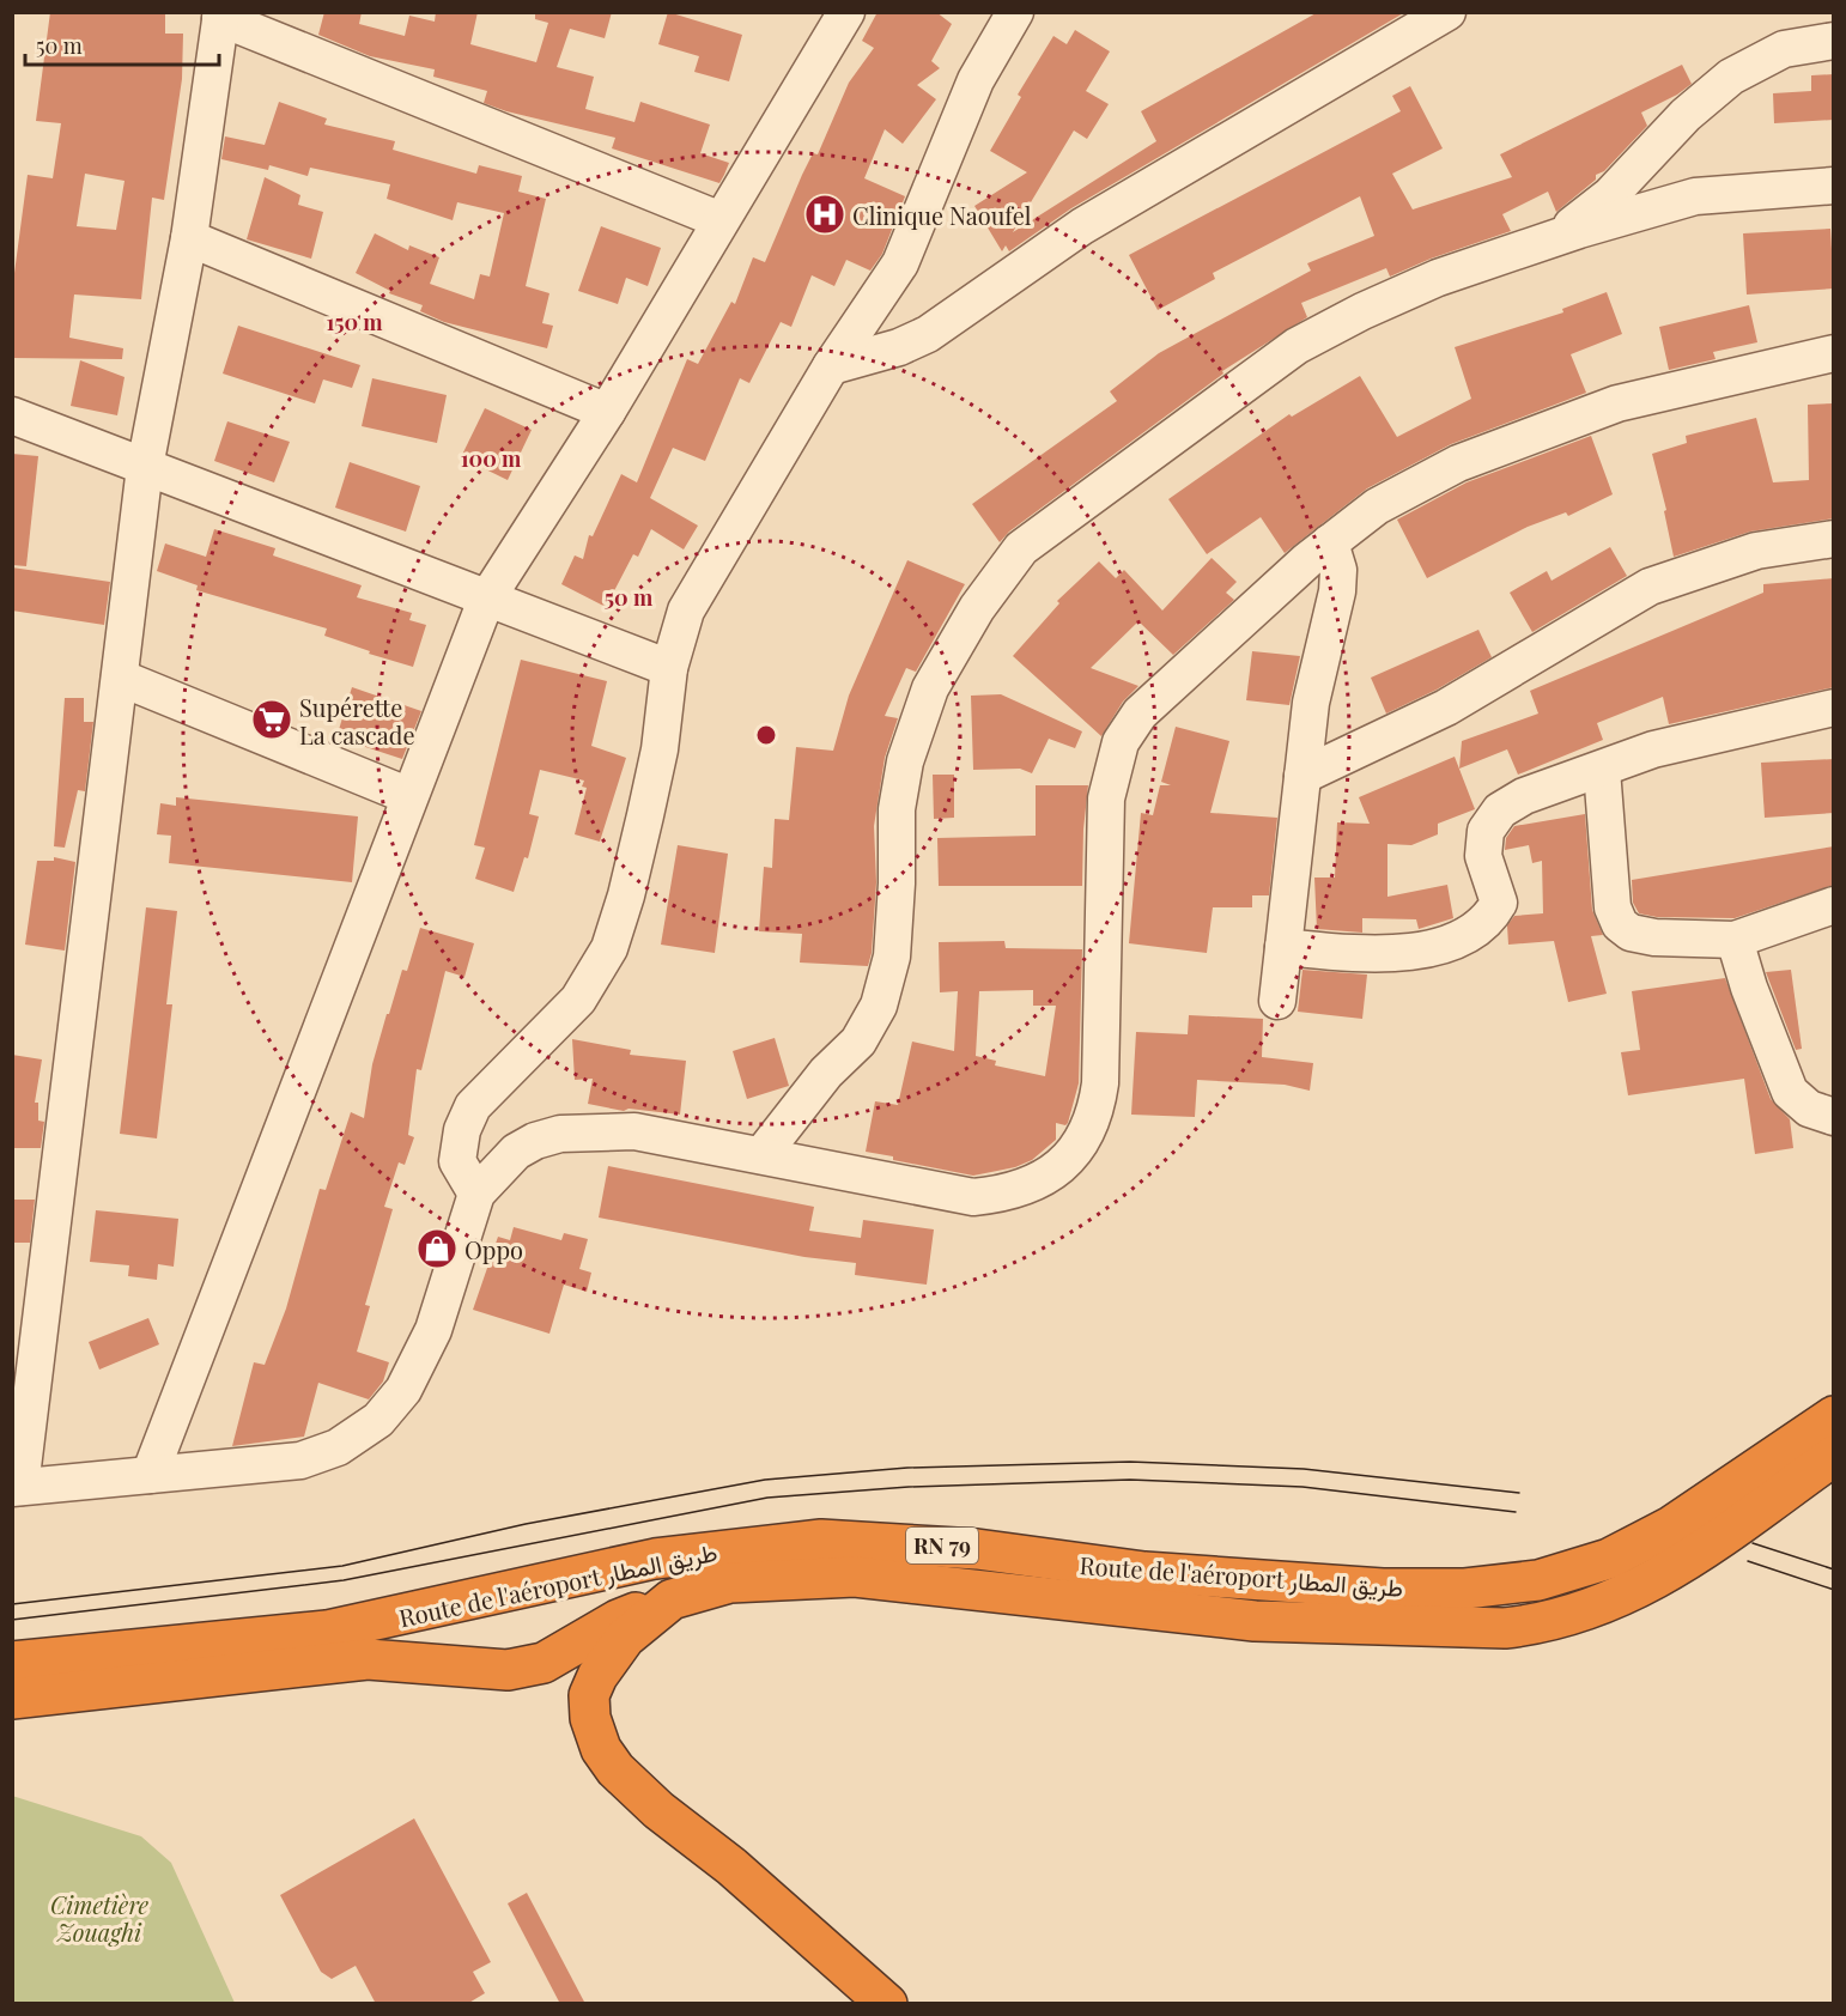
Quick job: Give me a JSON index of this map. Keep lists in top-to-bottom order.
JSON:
{
  "streets": {
    "highway": ["RN 79", "Route de l'aéroport طريق المطار"]
  },
  "parks": ["Cimetière Zouaghi"],
  "places": {
    "hospital": ["Clinique Naoufel"],
    "supermarket": ["Supérette La cascade"],
    "shop": ["Oppo"]
  },
  "scale_bar": "50 m",
  "rings": ["150 m", "100 m", "50 m"]
}
